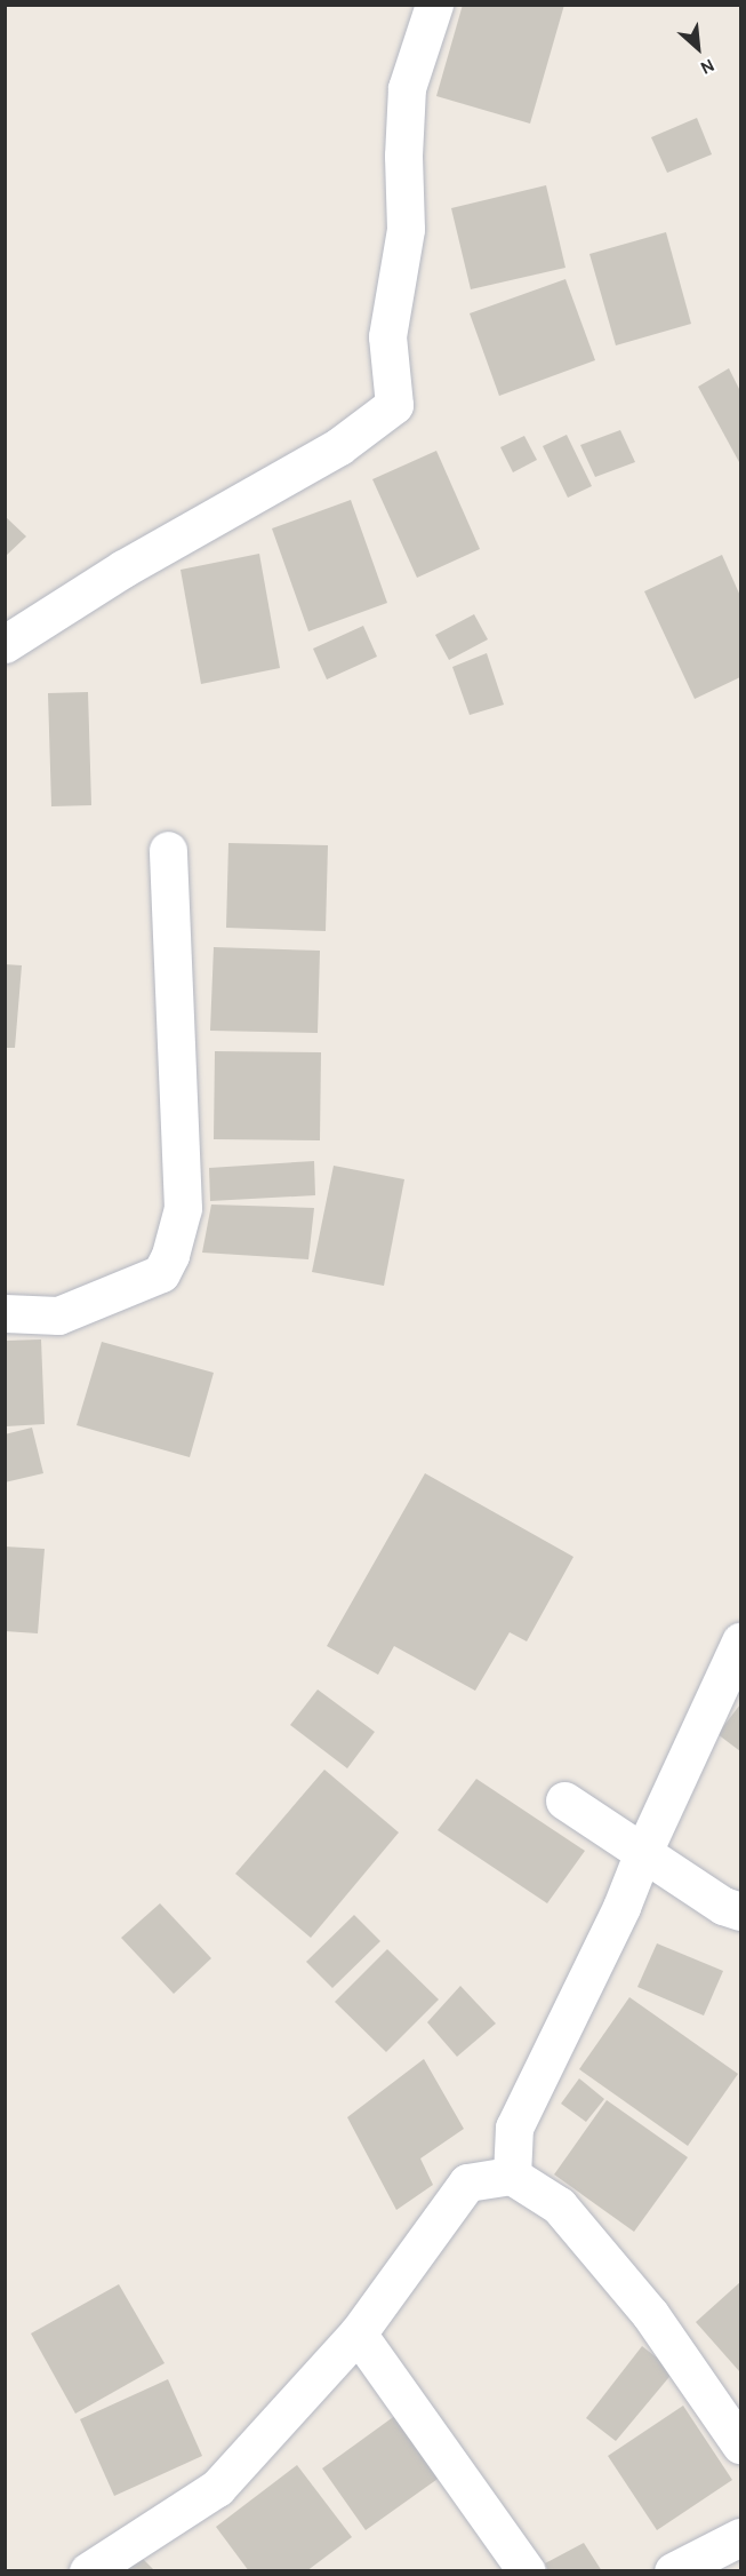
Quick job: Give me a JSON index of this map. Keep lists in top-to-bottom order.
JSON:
{
  "north": "bottom right"
}
